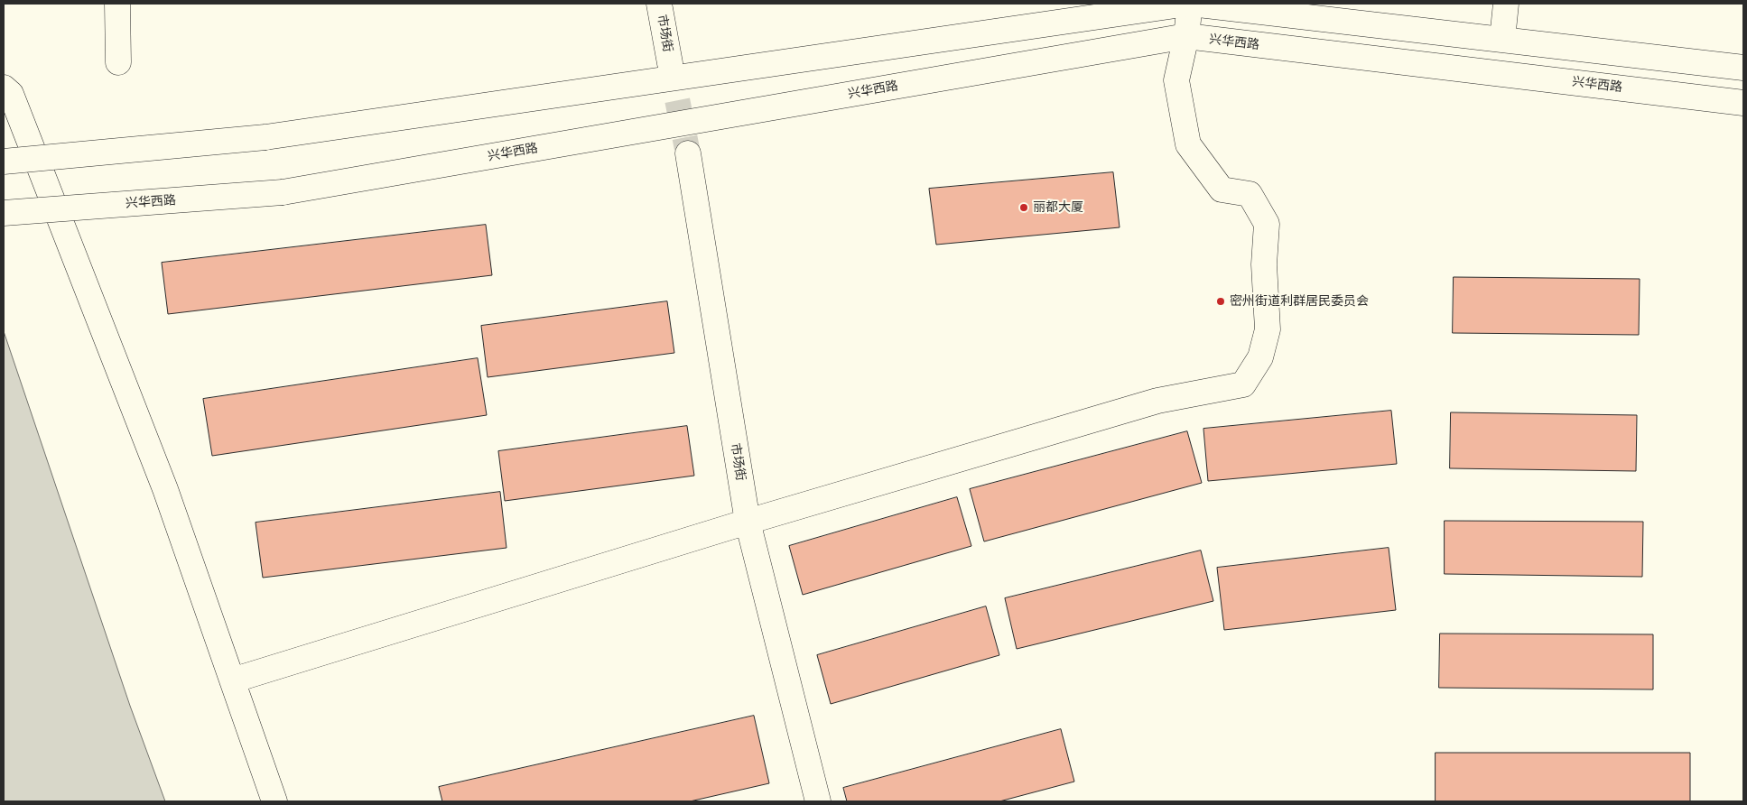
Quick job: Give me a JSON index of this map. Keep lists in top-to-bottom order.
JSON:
{
  "streets": {
    "main road": ["市场街", "兴华西路"]
  },
  "places": ["丽都大厦", "密州街道利群居民委员会"]
}
